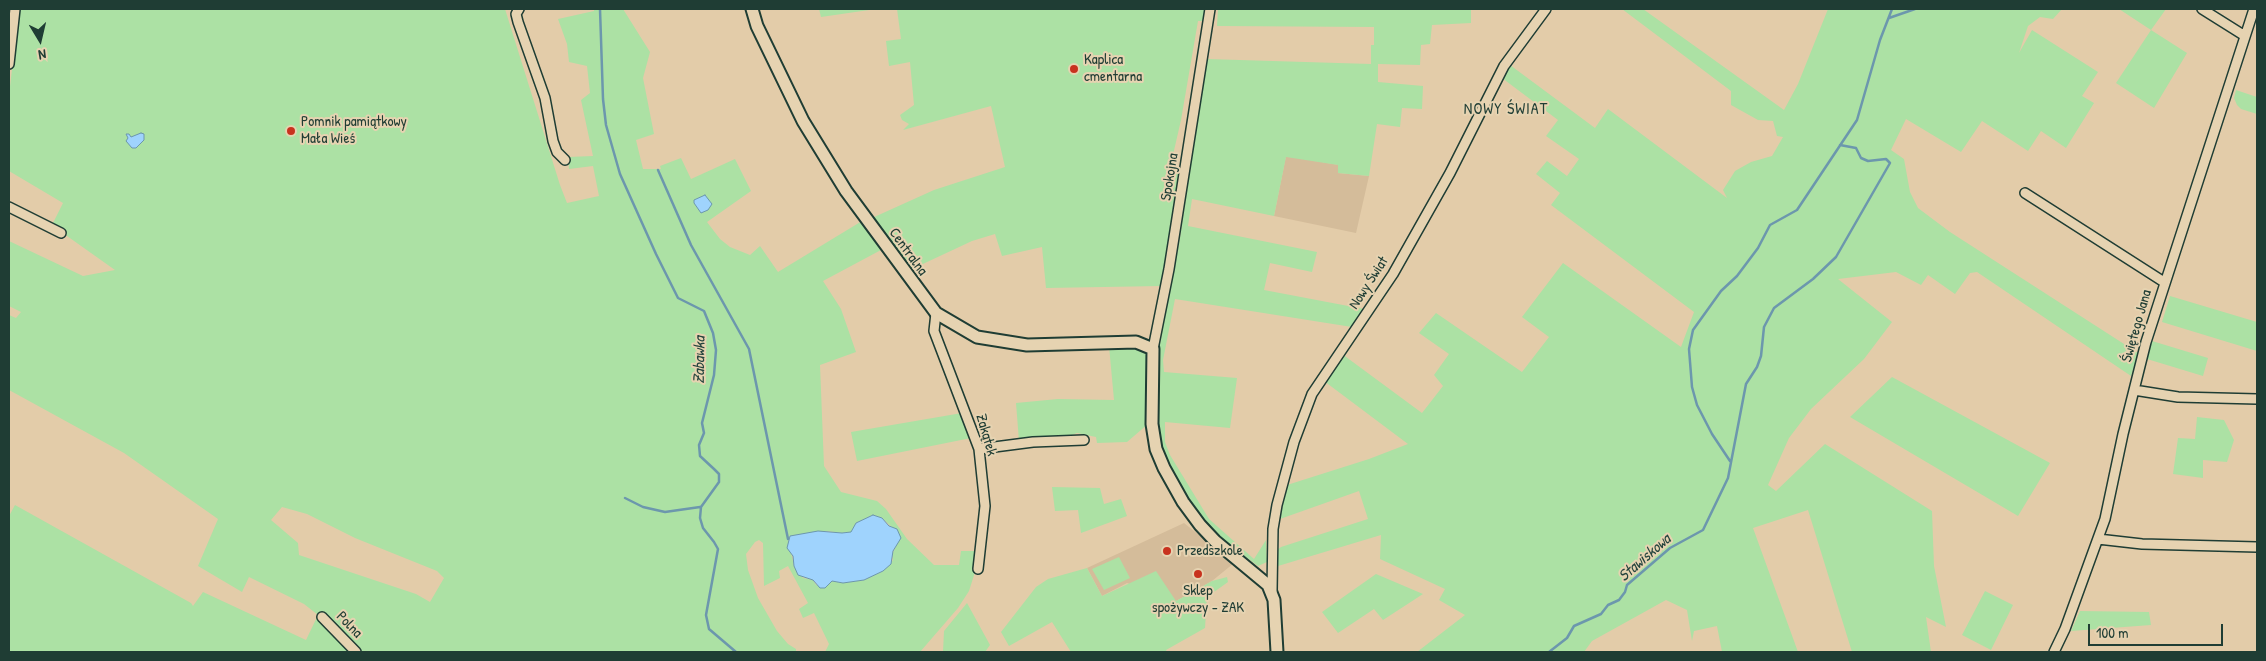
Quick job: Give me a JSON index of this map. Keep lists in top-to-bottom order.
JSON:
{
  "streets": {
    "street": [
      "Spokojna",
      "Centralna",
      "Nowy Świat",
      "Świętego Jana",
      "Zakątek",
      "Polna"
    ]
  },
  "crossings": [
    ["Spokojna", "Centralna"],
    ["Centralna", "Zakątek"]
  ],
  "districts": ["NOWY ŚWIAT"],
  "water": ["Zabawka", "Stawiskowa"],
  "places": [
    "Kaplica cmentarna",
    "Pomnik pamiątkowy Mała Wieś",
    "Przedszkole",
    "Sklep spożywczy - ZAK"
  ],
  "scale_bar": "100 m",
  "north": "bottom"
}
